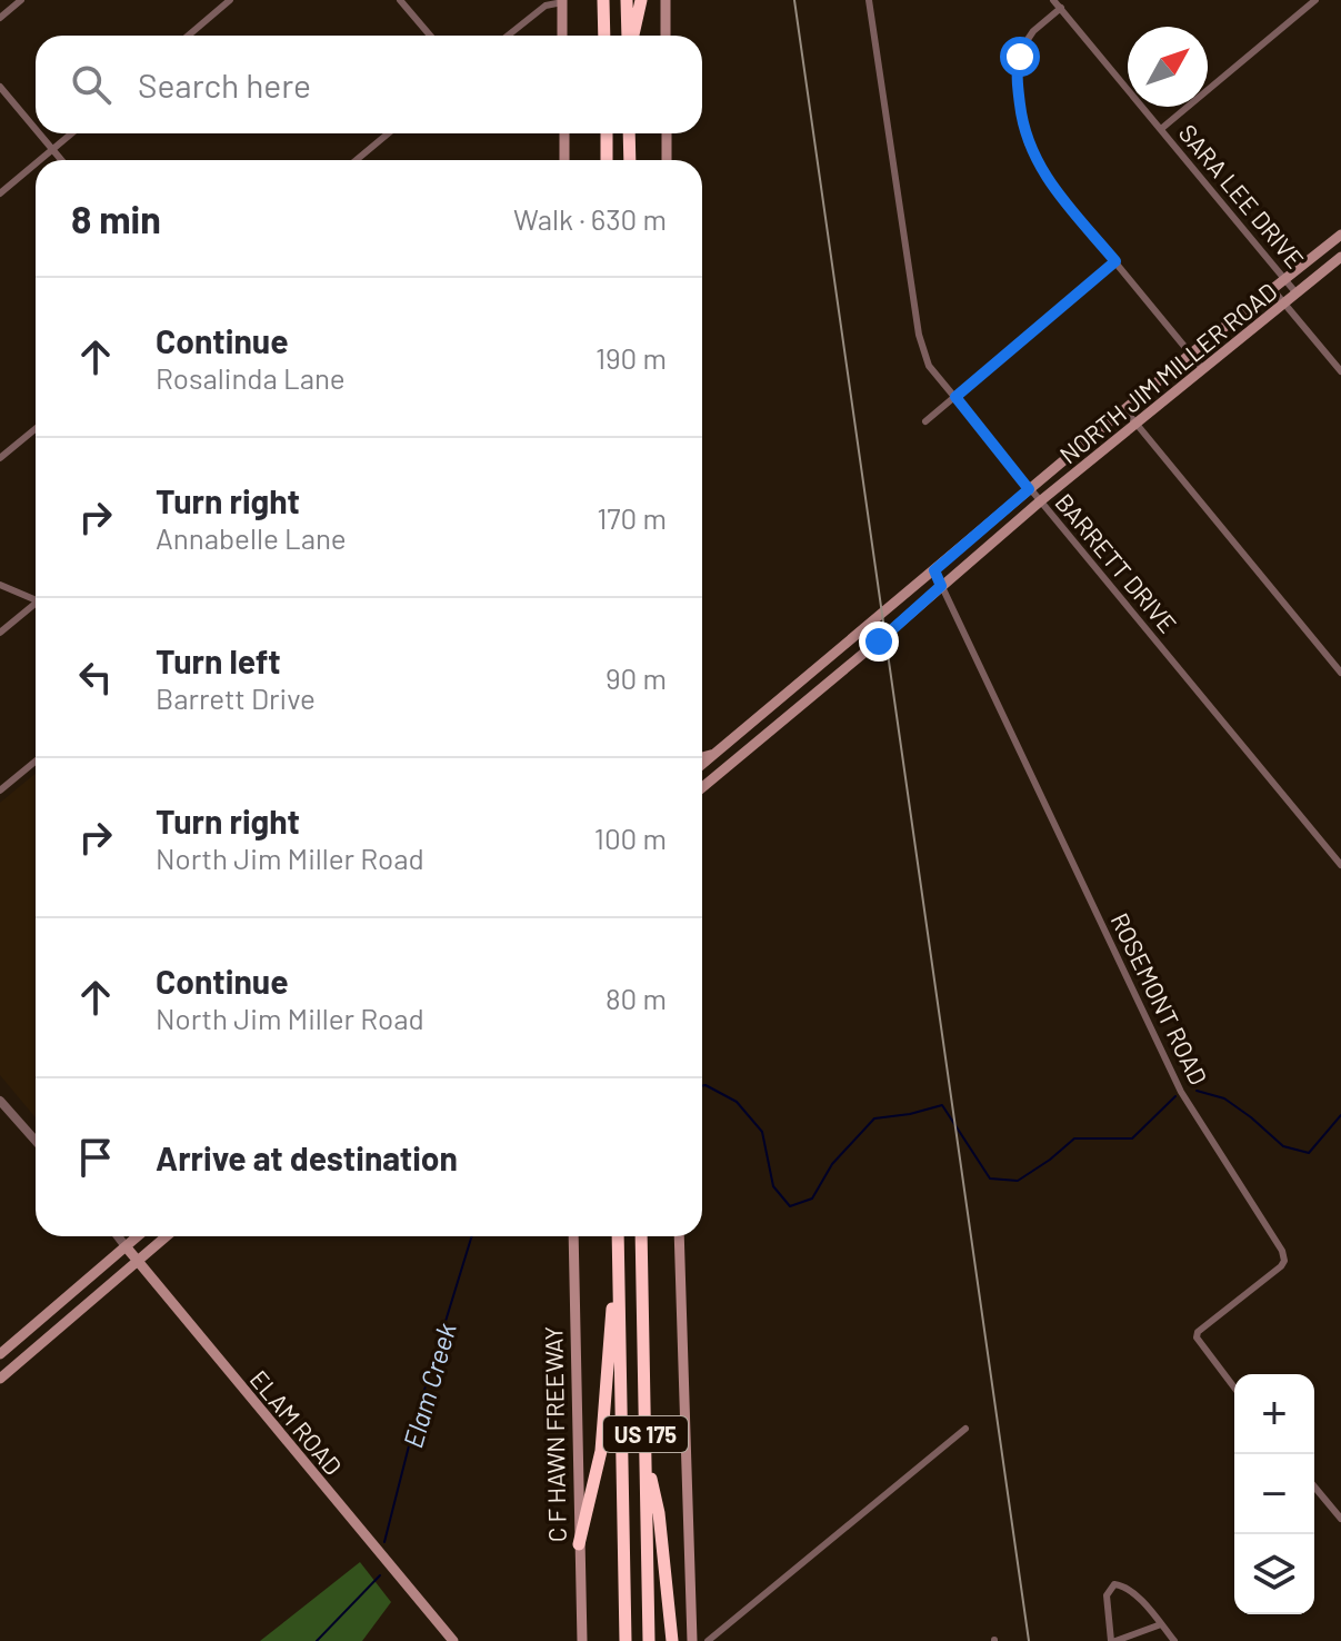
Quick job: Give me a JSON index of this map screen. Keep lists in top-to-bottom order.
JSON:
{
  "streets": {
    "highway": ["US 175"],
    "main road": ["NORTH JIM MILLER ROAD", "ELAM ROAD", "C F HAWN FREEWAY"],
    "street": ["SARA LEE DRIVE", "BARRETT DRIVE", "ROSEMONT ROAD"]
  },
  "crossings": [
    ["SARA LEE DRIVE", "NORTH JIM MILLER ROAD"],
    ["NORTH JIM MILLER ROAD", "BARRETT DRIVE"],
    ["NORTH JIM MILLER ROAD", "ROSEMONT ROAD"]
  ],
  "water": ["Elam Creek"],
  "north": "top right",
  "page": {
    "search": "Search here",
    "heading": ["8 min", "Walk · 630 m"],
    "list": [
      ["Continue", "Rosalinda Lane", "190 m"],
      ["Turn right", "Annabelle Lane", "170 m"],
      ["Turn left", "Barrett Drive", "90 m"],
      ["Turn right", "North Jim Miller Road", "100 m"],
      ["Continue", "North Jim Miller Road", "80 m"],
      "Arrive at destination"
    ],
    "map_buttons": ["+", "−"]
  }
}
